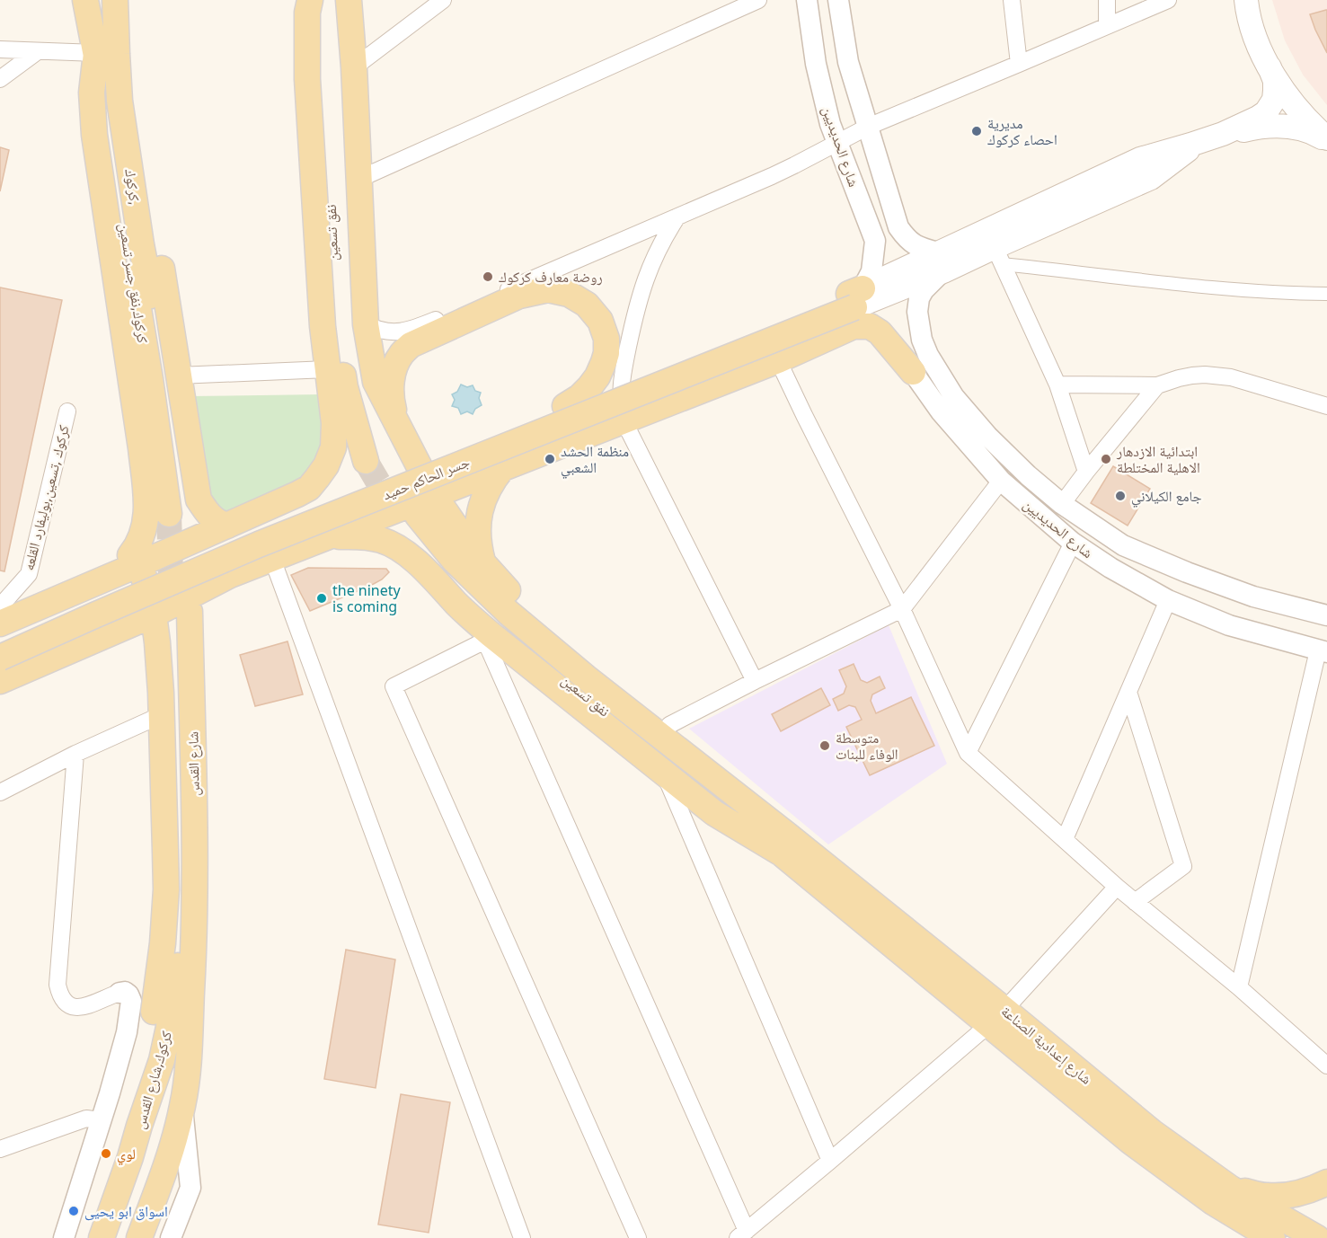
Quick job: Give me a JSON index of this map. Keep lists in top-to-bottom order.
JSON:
{
  "streets": {
    "main road": [
      "كركوك,",
      "نفق تسعين",
      "جسر الحاكم حميد",
      "شارع القدس",
      "شارع إعدادية الصناعة",
      "كركوك,شارع القدس"
    ],
    "street": ["شارع الحديديين", "كركوك ,تسعين,بوليفارد القلعه"]
  },
  "crossings": [
    ["شارع الحديديين", "جسر الحاكم حميد"],
    ["نفق تسعين", "شارع إعدادية الصناعة"],
    ["شارع القدس", "كركوك,شارع القدس"]
  ],
  "places": [
    "مديرية احصاء كركوك",
    "روضة معارف كركوك",
    "منظمة الحشد الشعبي",
    "ابتدائية الازدهار الاهلية المختلطة",
    "جامع الكيلاني",
    "the ninety is coming",
    "متوسطة الوفاء للبنات",
    "لوي",
    "اسواق ابو يحيى"
  ]
}
